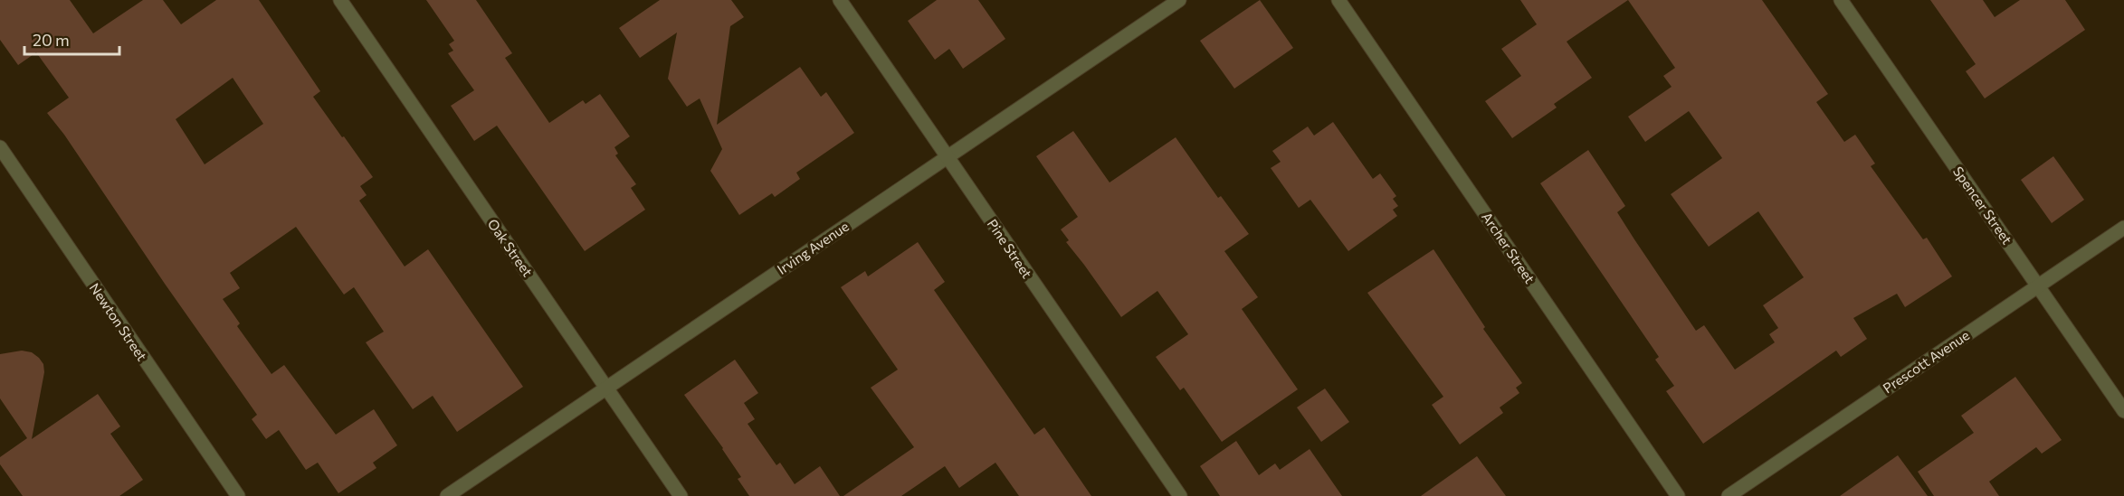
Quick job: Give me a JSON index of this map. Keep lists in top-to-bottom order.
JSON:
{
  "streets": {
    "street": [
      "Spencer Street",
      "Oak Street",
      "Irving Avenue",
      "Archer Street",
      "Pine Street",
      "Newton Street",
      "Prescott Avenue"
    ]
  },
  "crossings": [
    ["Spencer Street", "Prescott Avenue"],
    ["Oak Street", "Irving Avenue"],
    ["Irving Avenue", "Pine Street"]
  ],
  "scale_bar": "20 m"
}
